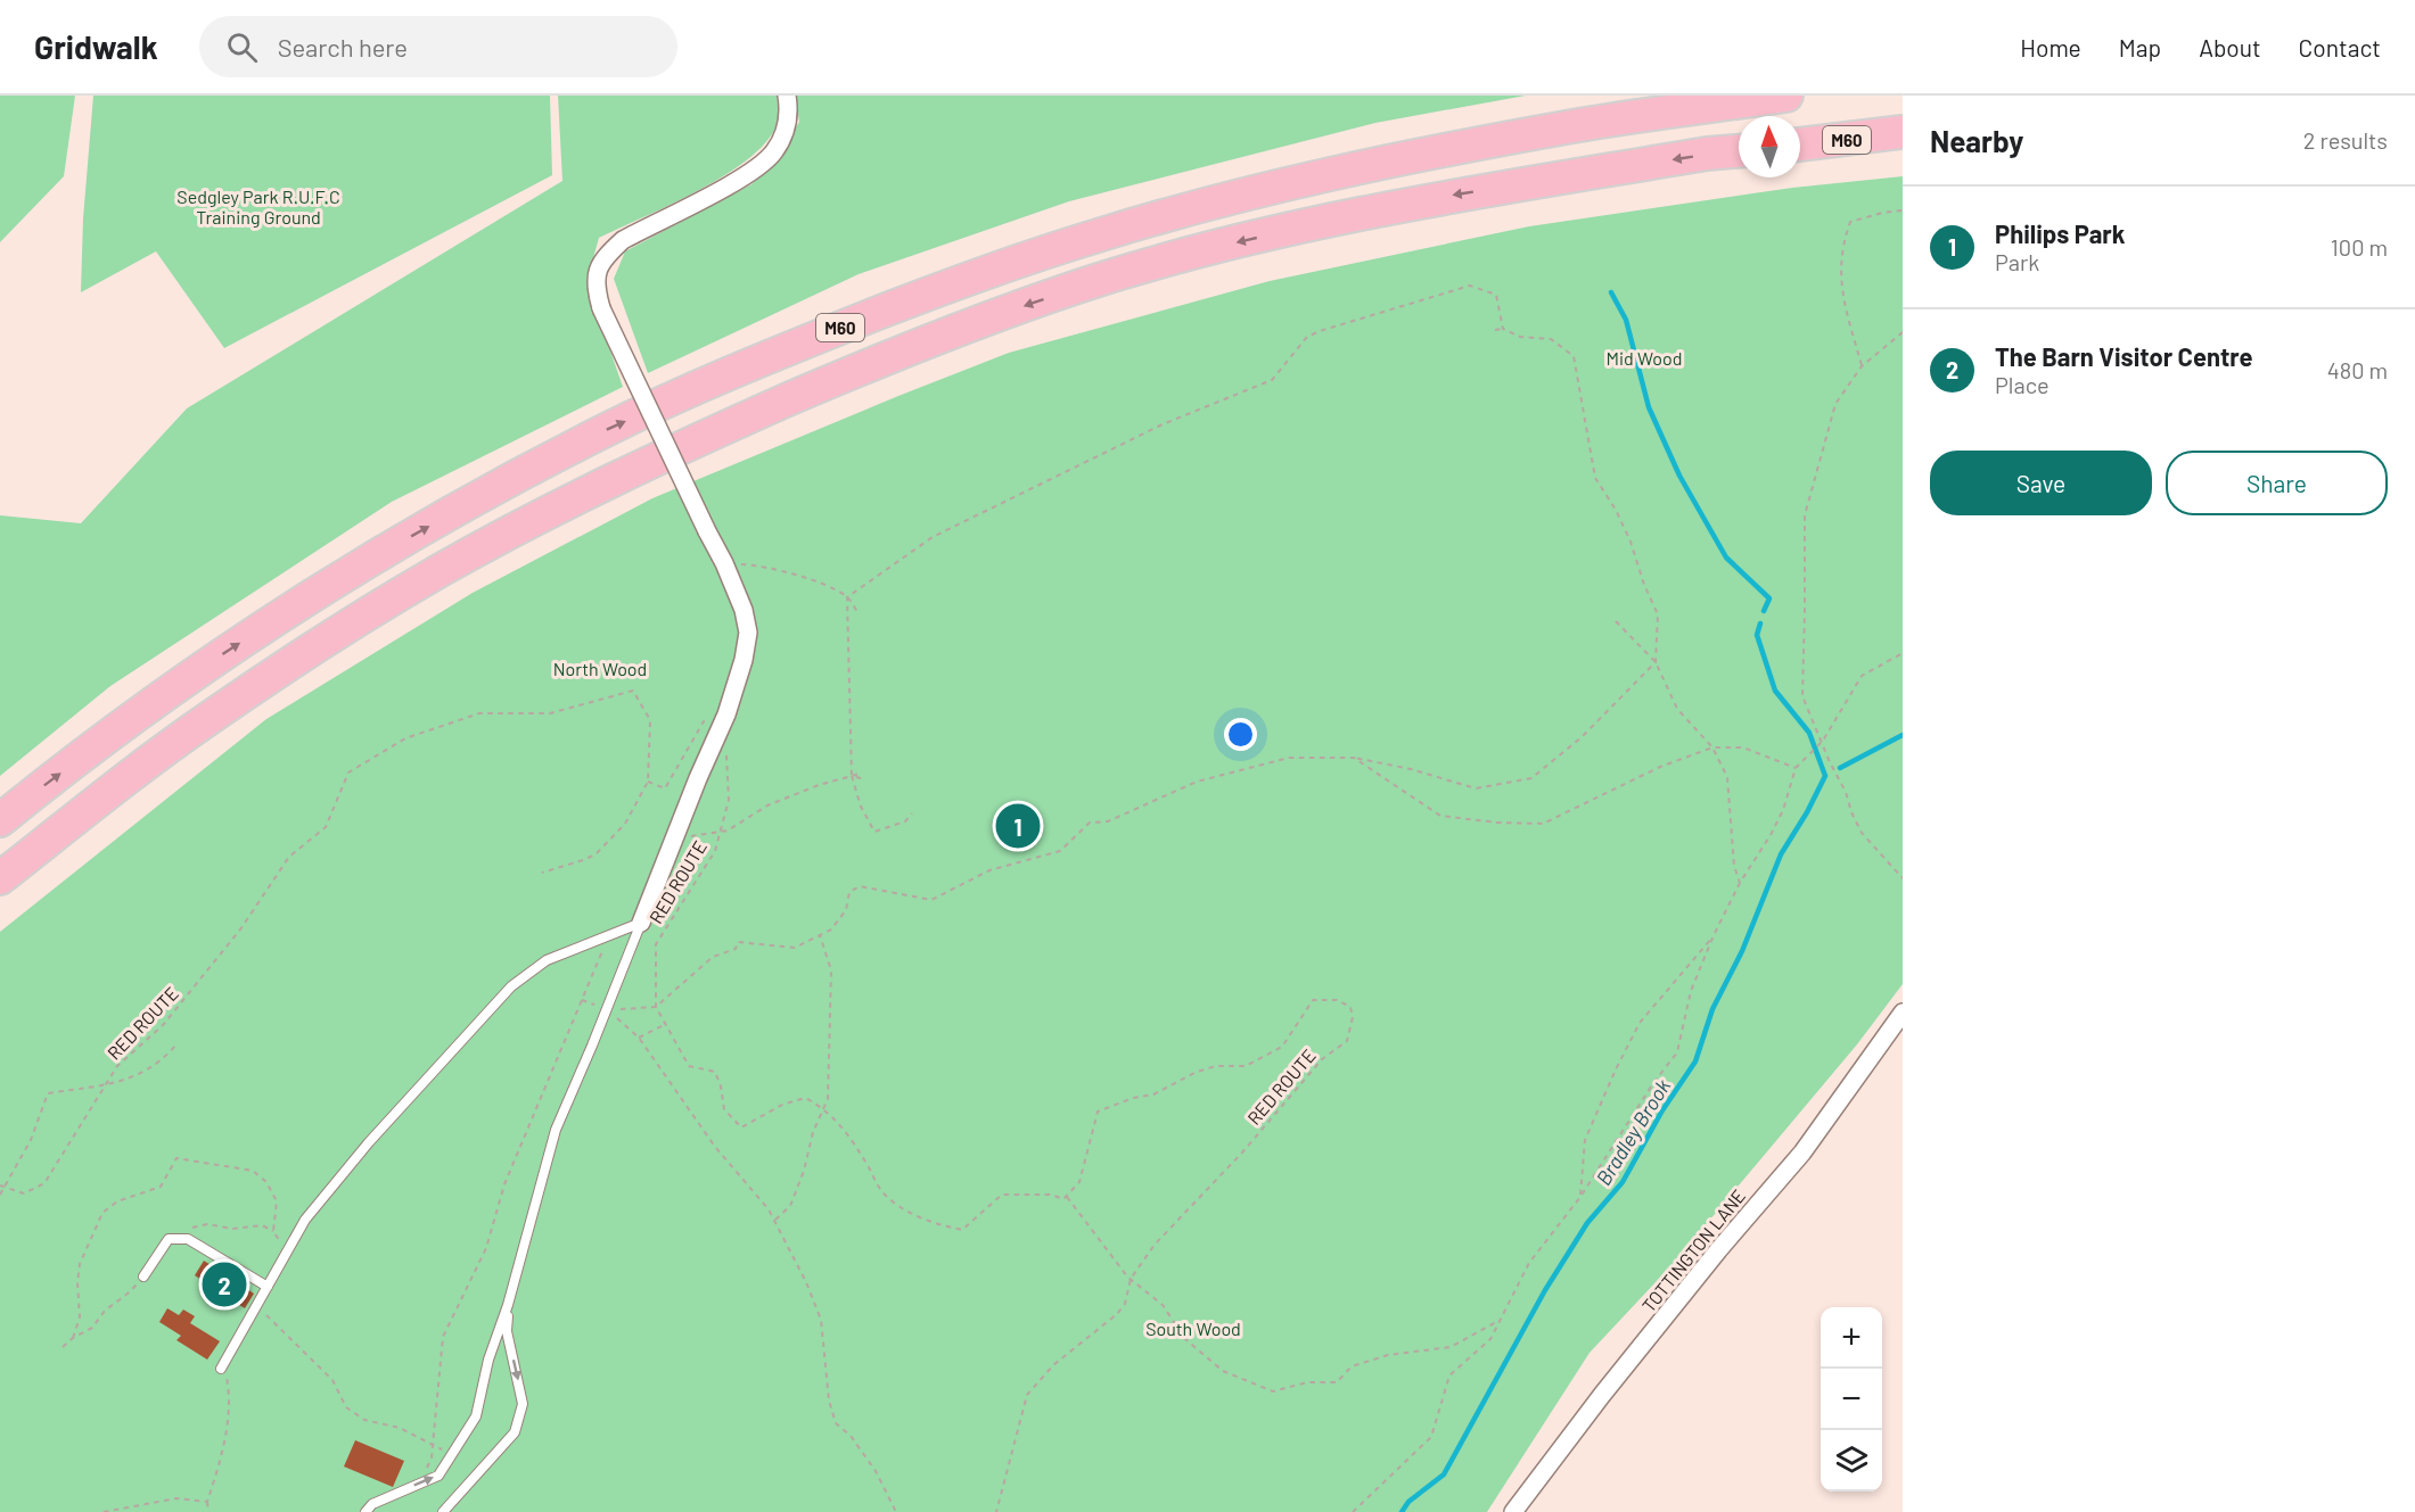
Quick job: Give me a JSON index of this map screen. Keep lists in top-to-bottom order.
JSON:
{
  "streets": {
    "highway": ["M60"],
    "street": ["TOTTINGTON LANE"],
    "path": ["RED ROUTE"]
  },
  "water": ["Bradley Brook"],
  "parks": [
    "Sedgley Park R.U.F.C Training Ground",
    "Mid Wood",
    "North Wood",
    "South Wood"
  ],
  "north": "top",
  "page": {
    "header": "Gridwalk",
    "search": "Search here",
    "nav": [
      "Home",
      "Map",
      "About",
      "Contact"
    ],
    "heading": ["Nearby", "2 results"],
    "list": [
      {
        "mark": "1",
        "name": "Philips Park",
        "note": "Park",
        "value": "100 m"
      },
      {
        "mark": "2",
        "name": "The Barn Visitor Centre",
        "note": "Place",
        "value": "480 m"
      }
    ],
    "buttons": ["Save", "Share"],
    "pins": ["1", "2"],
    "map_buttons": ["+", "−"]
  }
}
